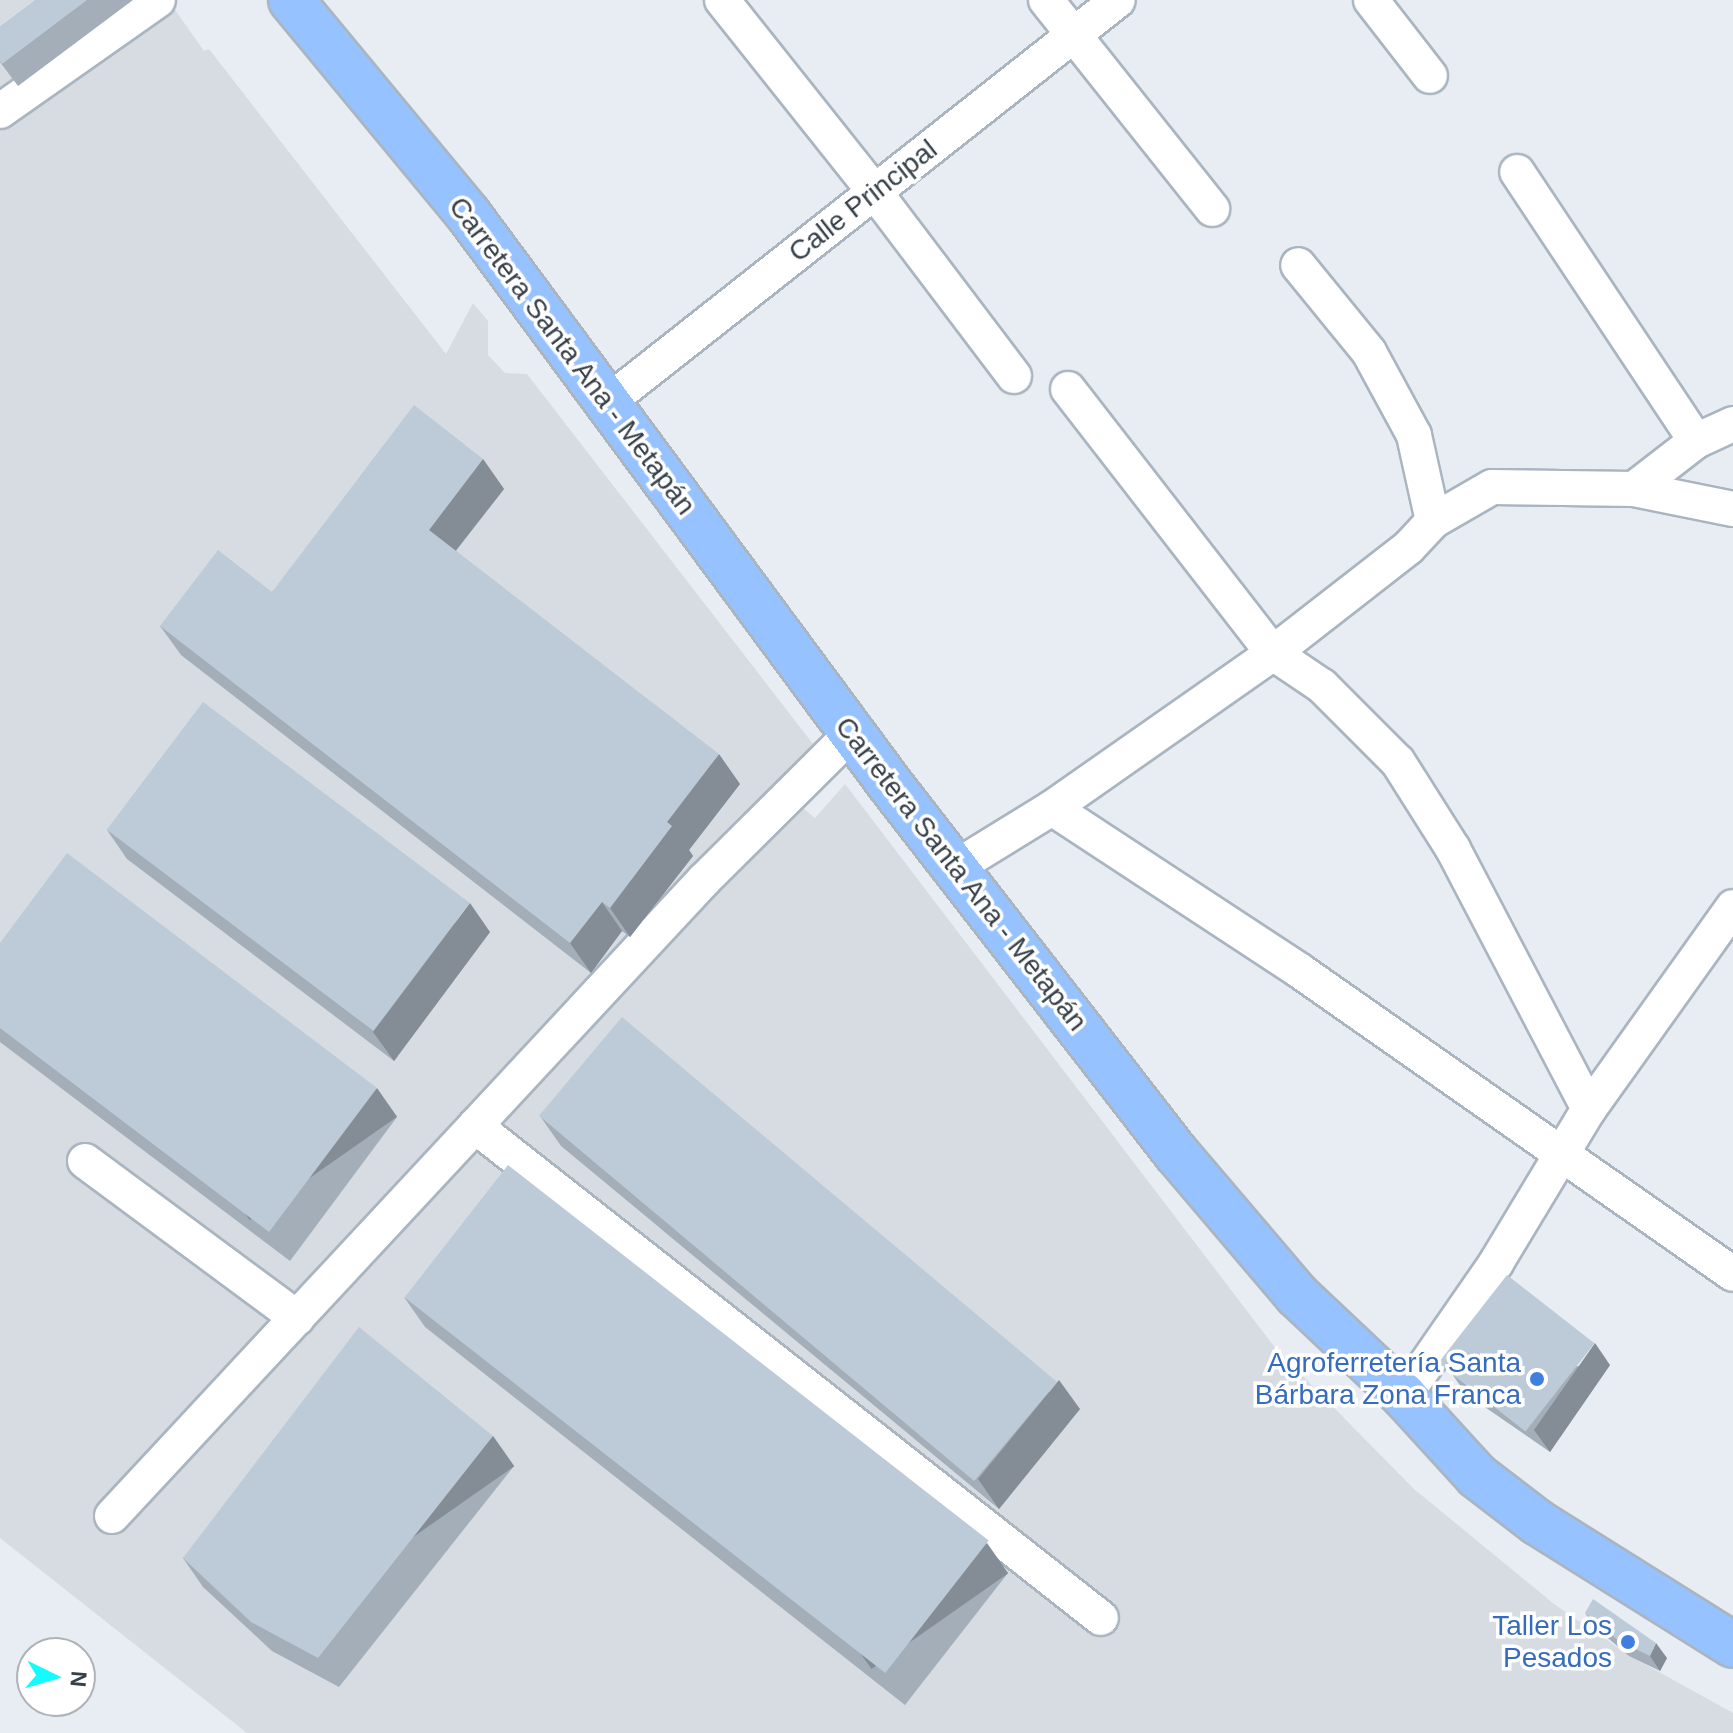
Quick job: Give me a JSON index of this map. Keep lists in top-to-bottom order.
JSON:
{
  "streets": {
    "main road": ["Carretera Santa Ana - Metapán"],
    "street": ["Calle Principal"]
  },
  "crossings": [
    ["Calle Principal", "Carretera Santa Ana - Metapán"]
  ],
  "places": ["Agroferretería Santa Bárbara Zona Franca", "Taller Los Pesados"],
  "north": "right"
}
